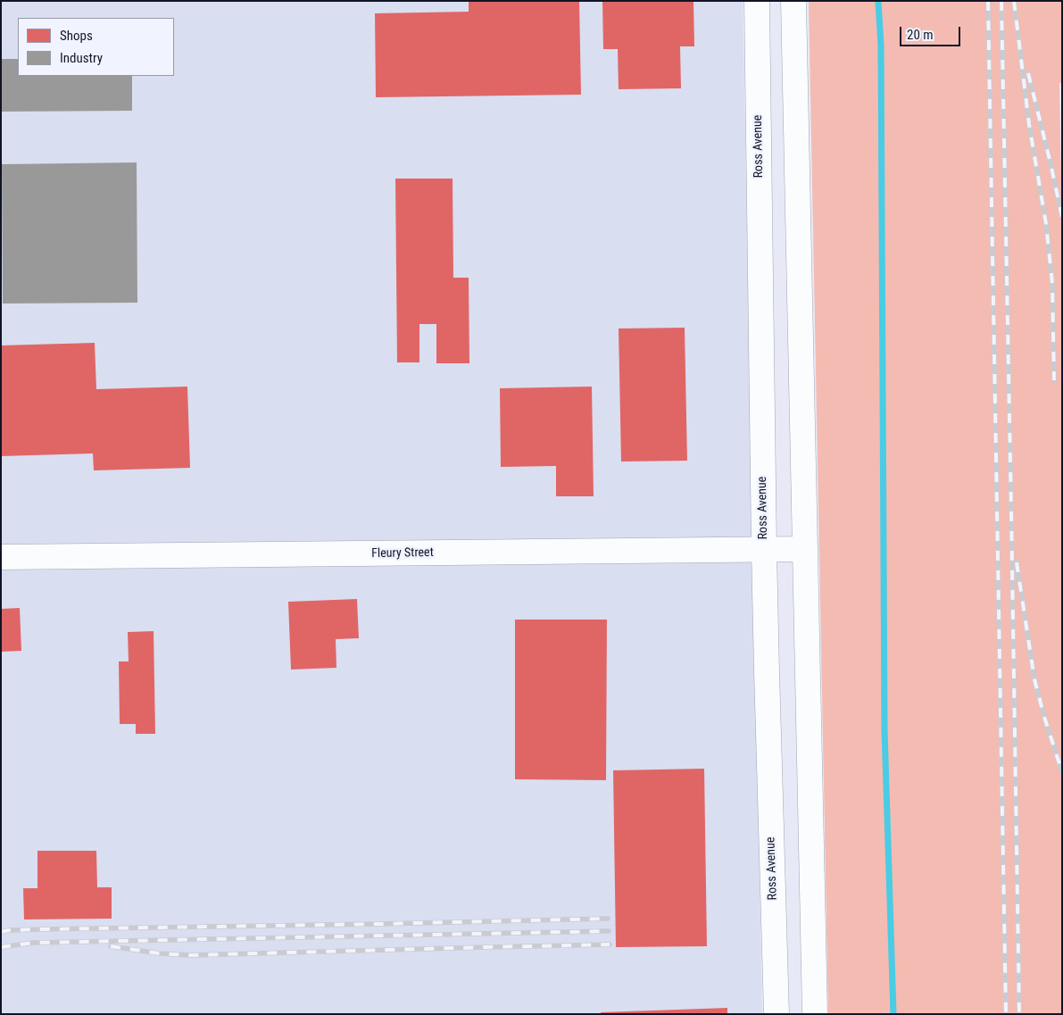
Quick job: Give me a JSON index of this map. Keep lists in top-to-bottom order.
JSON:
{
  "streets": {
    "main road": ["Ross Avenue", "Fleury Street"]
  },
  "crossings": [
    ["Ross Avenue", "Fleury Street"]
  ],
  "legend": ["Shops", "Industry"],
  "scale_bar": "20 m"
}
